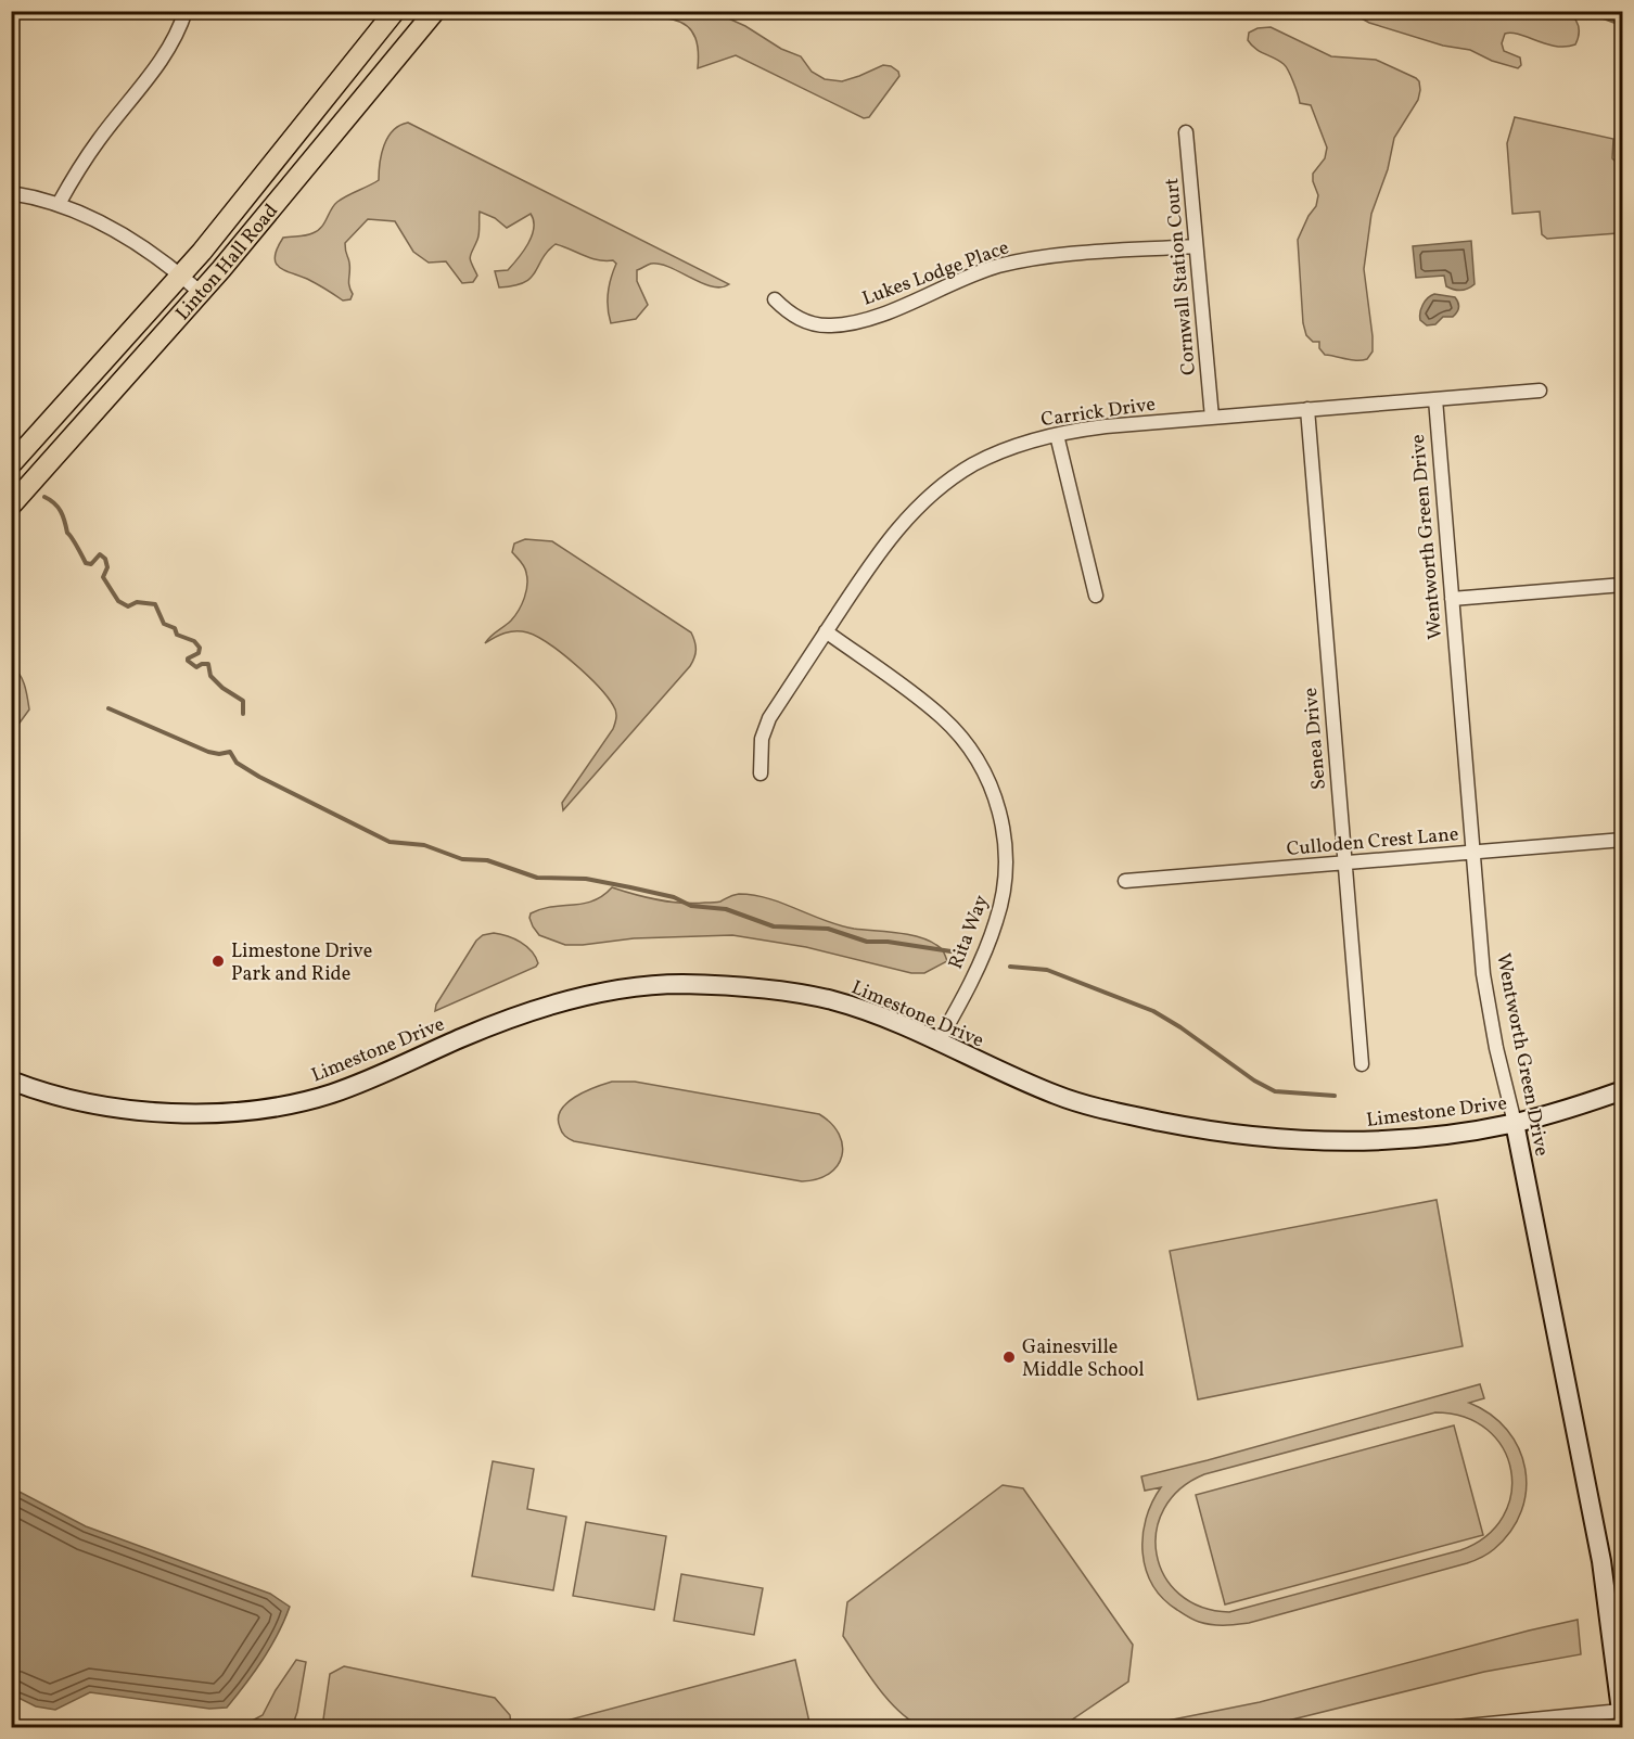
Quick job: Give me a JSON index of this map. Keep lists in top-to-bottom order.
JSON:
{
  "streets": {
    "main road": ["Linton Hall Road"],
    "street": [
      "Lukes Lodge Place",
      "Cornwall Station Court",
      "Carrick Drive",
      "Wentworth Green Drive",
      "Senea Drive",
      "Culloden Crest Lane",
      "Rita Way",
      "Limestone Drive"
    ]
  },
  "crossings": [
    ["Lukes Lodge Place", "Cornwall Station Court"],
    ["Cornwall Station Court", "Carrick Drive"],
    ["Carrick Drive", "Wentworth Green Drive"],
    ["Carrick Drive", "Senea Drive"],
    ["Carrick Drive", "Rita Way"],
    ["Wentworth Green Drive", "Culloden Crest Lane"],
    ["Wentworth Green Drive", "Limestone Drive"],
    ["Senea Drive", "Culloden Crest Lane"],
    ["Rita Way", "Limestone Drive"]
  ],
  "places": ["Limestone Drive Park and Ride", "Gainesville Middle School"]
}
